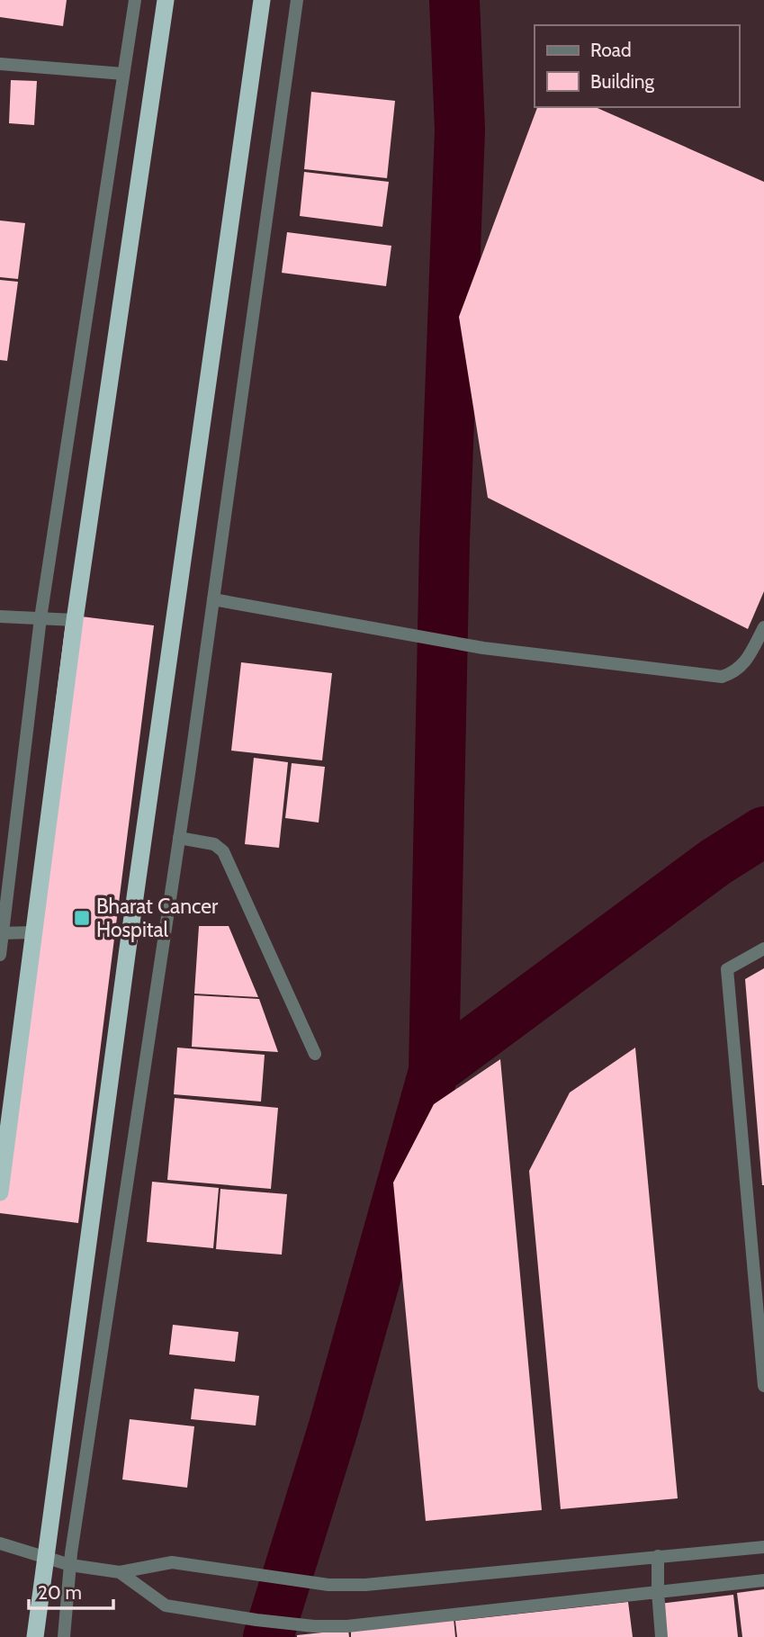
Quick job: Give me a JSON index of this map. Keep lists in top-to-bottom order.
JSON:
{
  "places": {
    "transit": ["Bharat Cancer Hospital"]
  },
  "legend": ["Road", "Building"],
  "scale_bar": "20 m"
}
